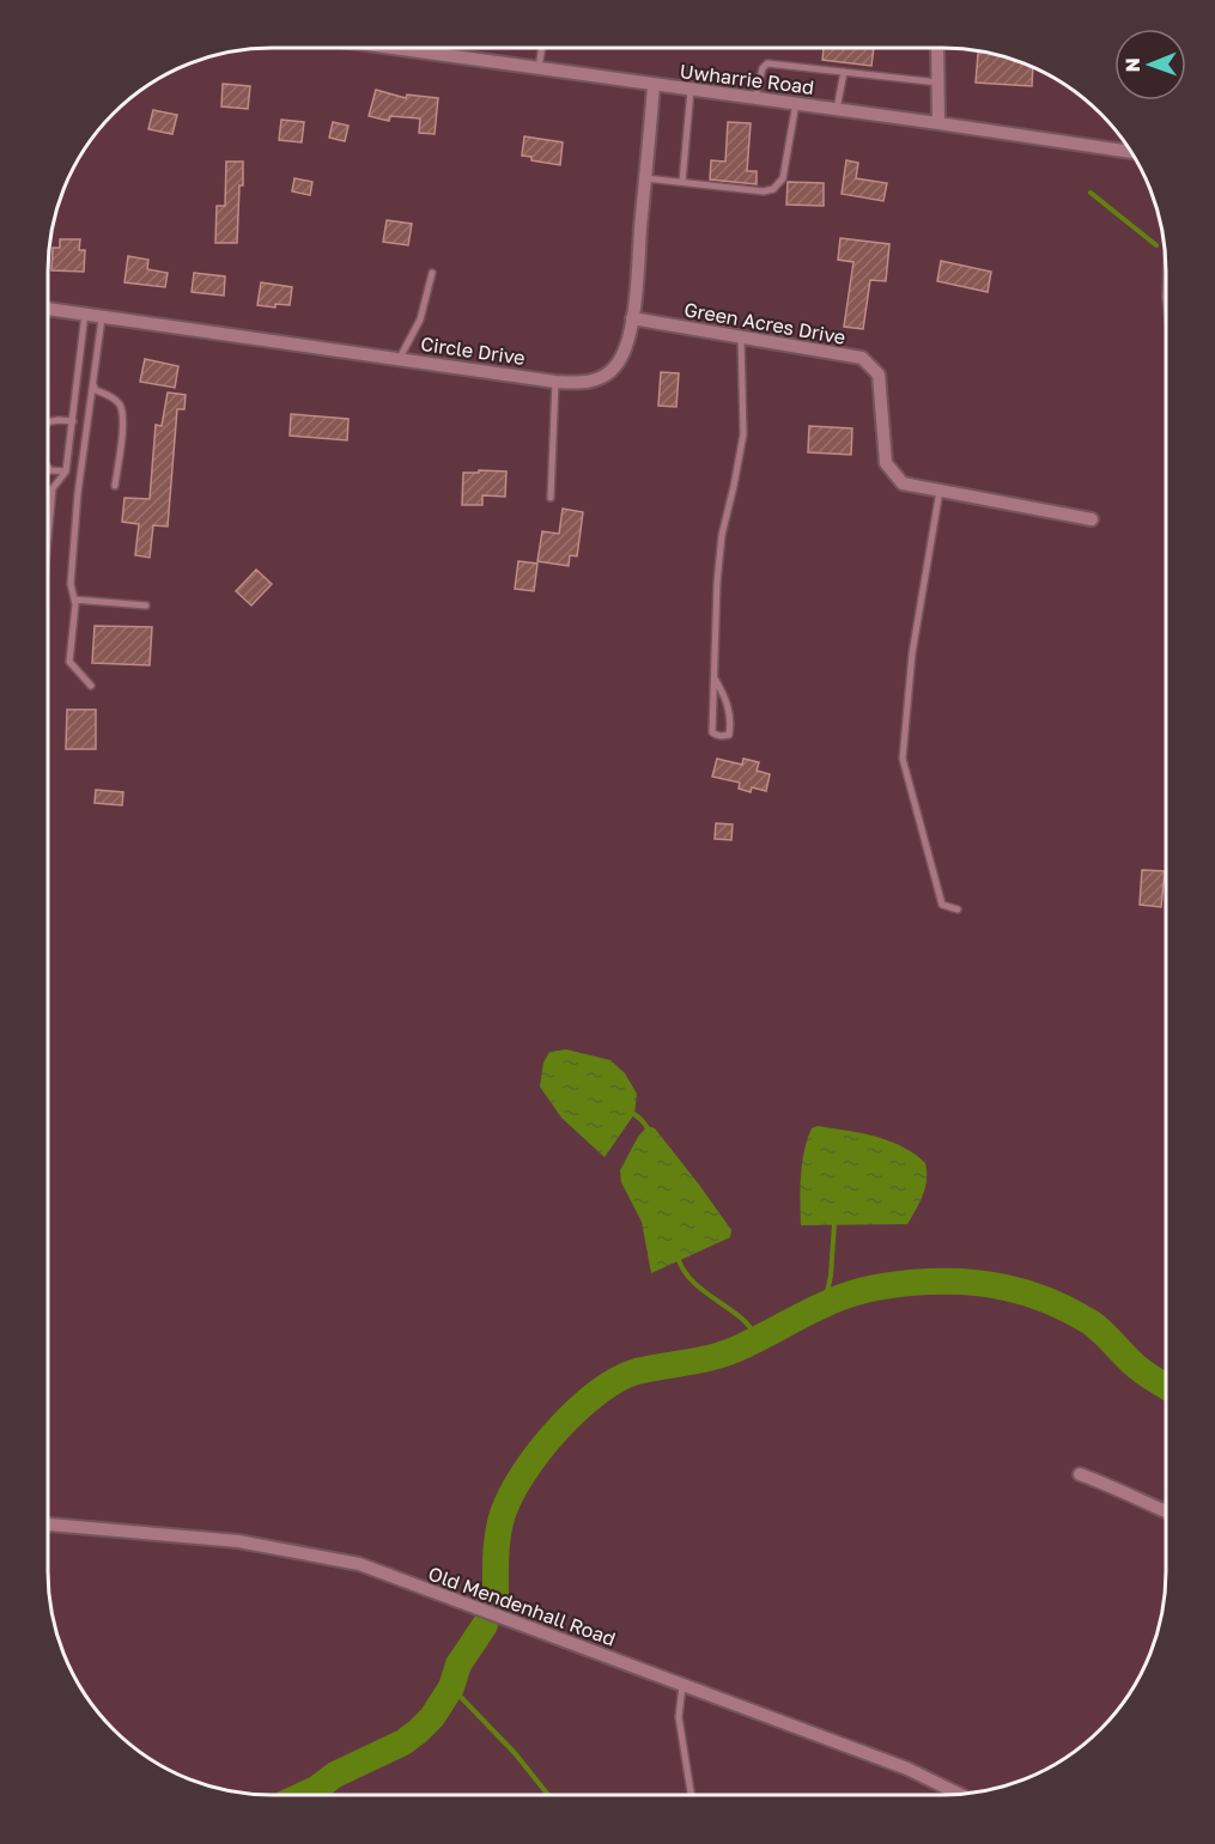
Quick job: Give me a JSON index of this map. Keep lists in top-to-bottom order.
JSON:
{
  "streets": {
    "street": [
      "Uwharrie Road",
      "Green Acres Drive",
      "Circle Drive",
      "Old Mendenhall Road"
    ]
  },
  "crossings": [
    ["Uwharrie Road", "Circle Drive"],
    ["Green Acres Drive", "Circle Drive"]
  ],
  "north": "left"
}
